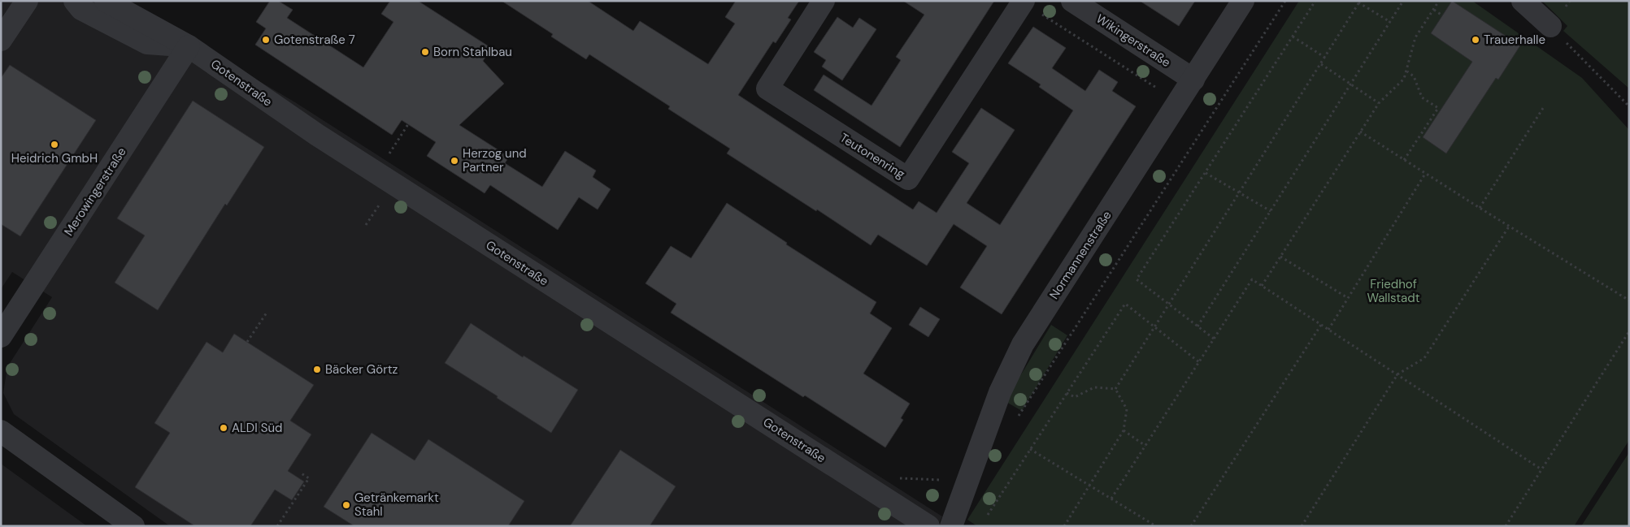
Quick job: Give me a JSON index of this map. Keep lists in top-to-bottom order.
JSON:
{
  "streets": {
    "street": [
      "Wikingerstraße",
      "Gotenstraße",
      "Teutonenring",
      "Merowingerstraße",
      "Normannenstraße"
    ]
  },
  "crossings": [
    ["Wikingerstraße", "Normannenstraße"],
    ["Gotenstraße", "Merowingerstraße"]
  ],
  "parks": ["Friedhof Wallstadt"],
  "places": [
    "Gotenstraße 7",
    "Trauerhalle",
    "Born Stahlbau",
    "Heidrich GmbH",
    "Herzog und Partner",
    "Bäcker Görtz",
    "ALDI Süd",
    "Getränkemarkt Stahl"
  ]
}
